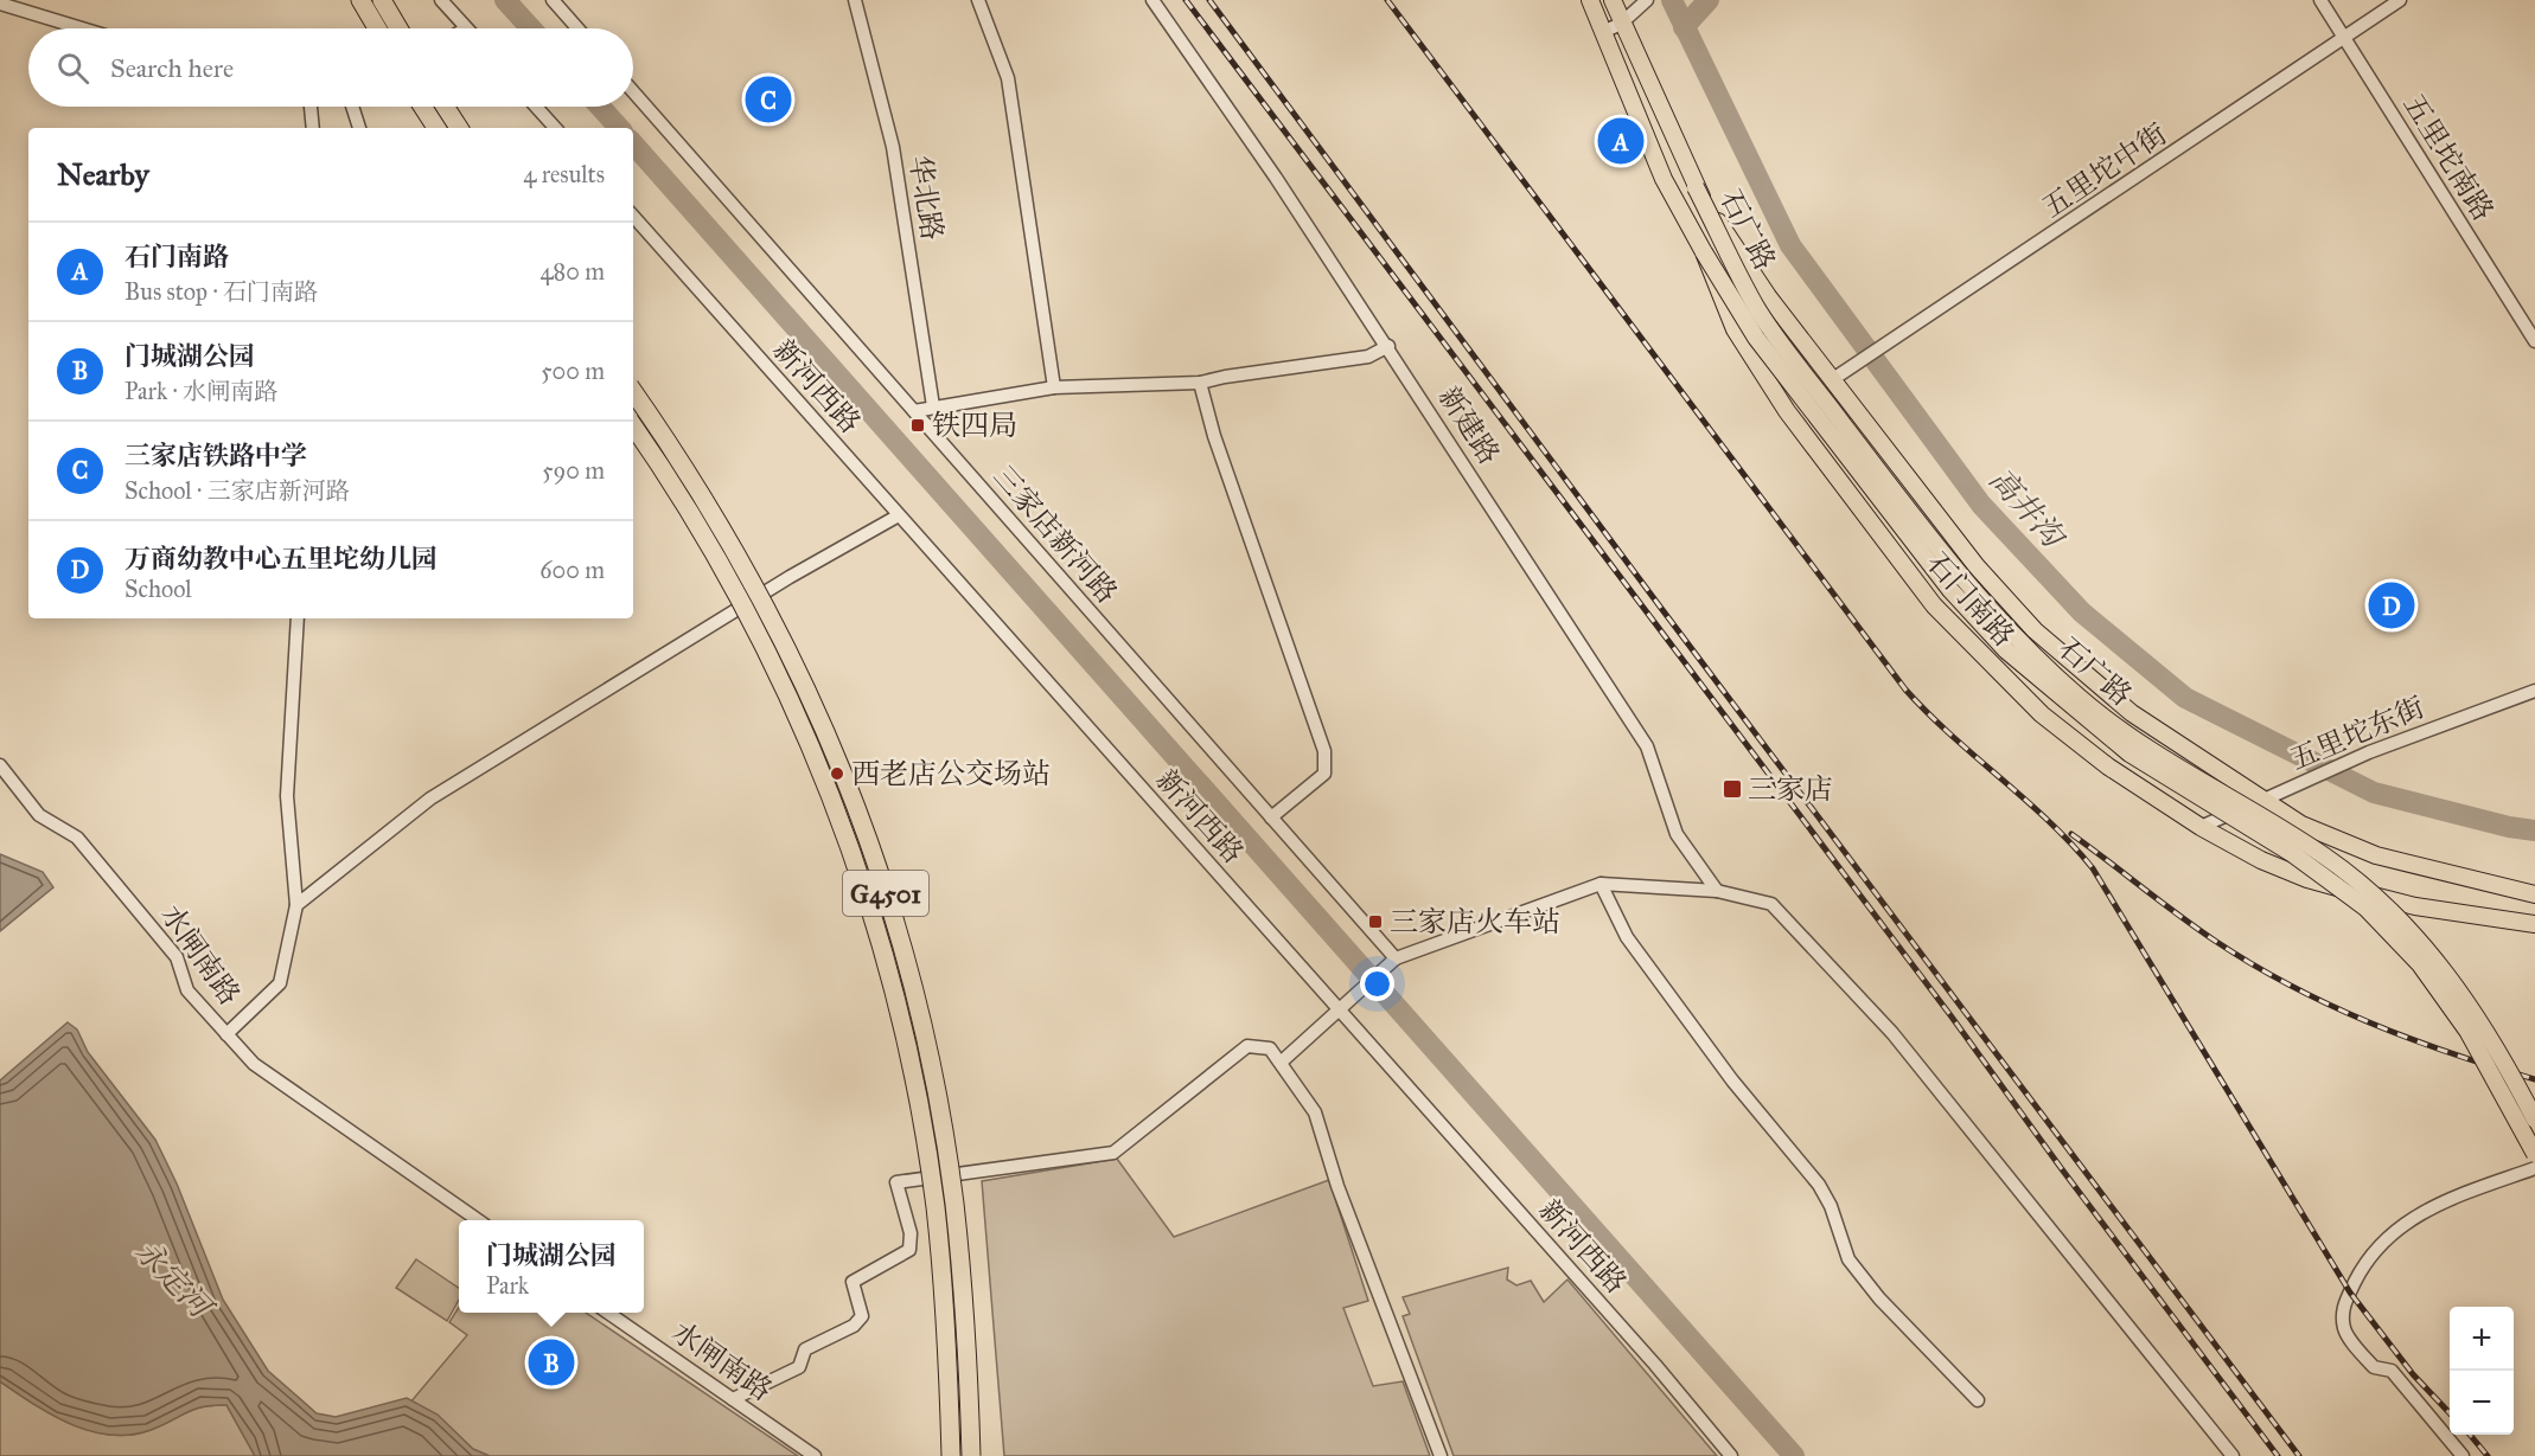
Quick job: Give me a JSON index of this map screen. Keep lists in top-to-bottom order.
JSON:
{
  "streets": {
    "highway": ["G4501"],
    "main road": ["石广路", "石门南路"],
    "street": [
      "五里坨南路",
      "五里坨中街",
      "华北路",
      "新河西路",
      "新建路",
      "三家店新河路",
      "五里坨东街",
      "水闸南路"
    ]
  },
  "crossings": [
    ["五里坨南路", "五里坨中街"],
    ["五里坨中街", "石门南路"],
    ["石广路", "石门南路"],
    ["石门南路", "五里坨东街"]
  ],
  "water": ["高井沟", "永定河"],
  "places": {
    "transit": ["铁四局", "三家店", "三家店火车站"],
    "other": ["西老店公交场站"]
  },
  "page": {
    "search": "Search here",
    "pins": [
      "C",
      "A",
      "D",
      "B"
    ],
    "heading": ["Nearby", "4 results"],
    "list": [
      {
        "mark": "A",
        "name": "石门南路",
        "note": "Bus stop · 石门南路",
        "value": "480 m"
      },
      {
        "mark": "B",
        "name": "门城湖公园",
        "note": "Park · 水闸南路",
        "value": "500 m"
      },
      {
        "mark": "C",
        "name": "三家店铁路中学",
        "note": "School · 三家店新河路",
        "value": "590 m"
      },
      {
        "mark": "D",
        "name": "万商幼教中心五里坨幼儿园",
        "note": "School",
        "value": "600 m"
      }
    ],
    "popup": ["门城湖公园", "Park"],
    "map_buttons": ["+", "−"]
  }
}
